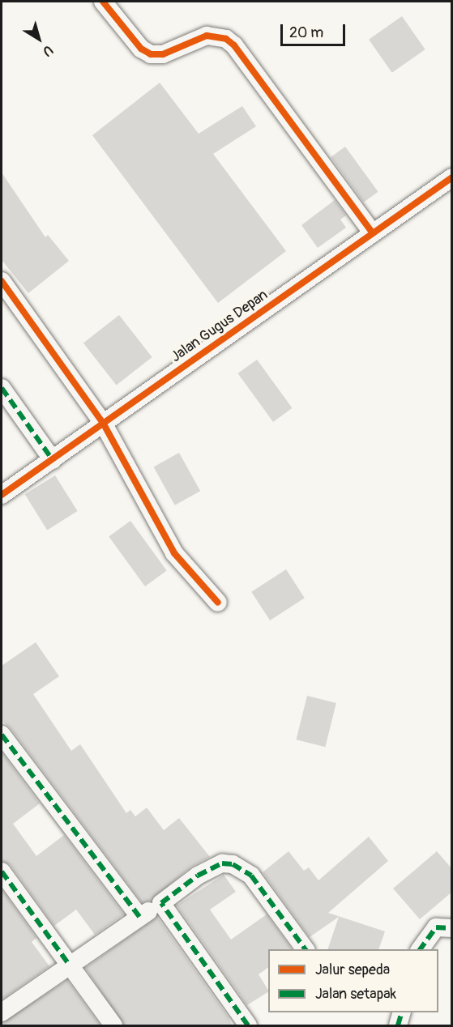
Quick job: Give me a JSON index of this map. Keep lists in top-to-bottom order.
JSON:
{
  "streets": {
    "street": ["Jalan Gugus Depan"]
  },
  "legend": ["Jalur sepeda", "Jalan setapak"],
  "scale_bar": "20 m",
  "north": "bottom right"
}
